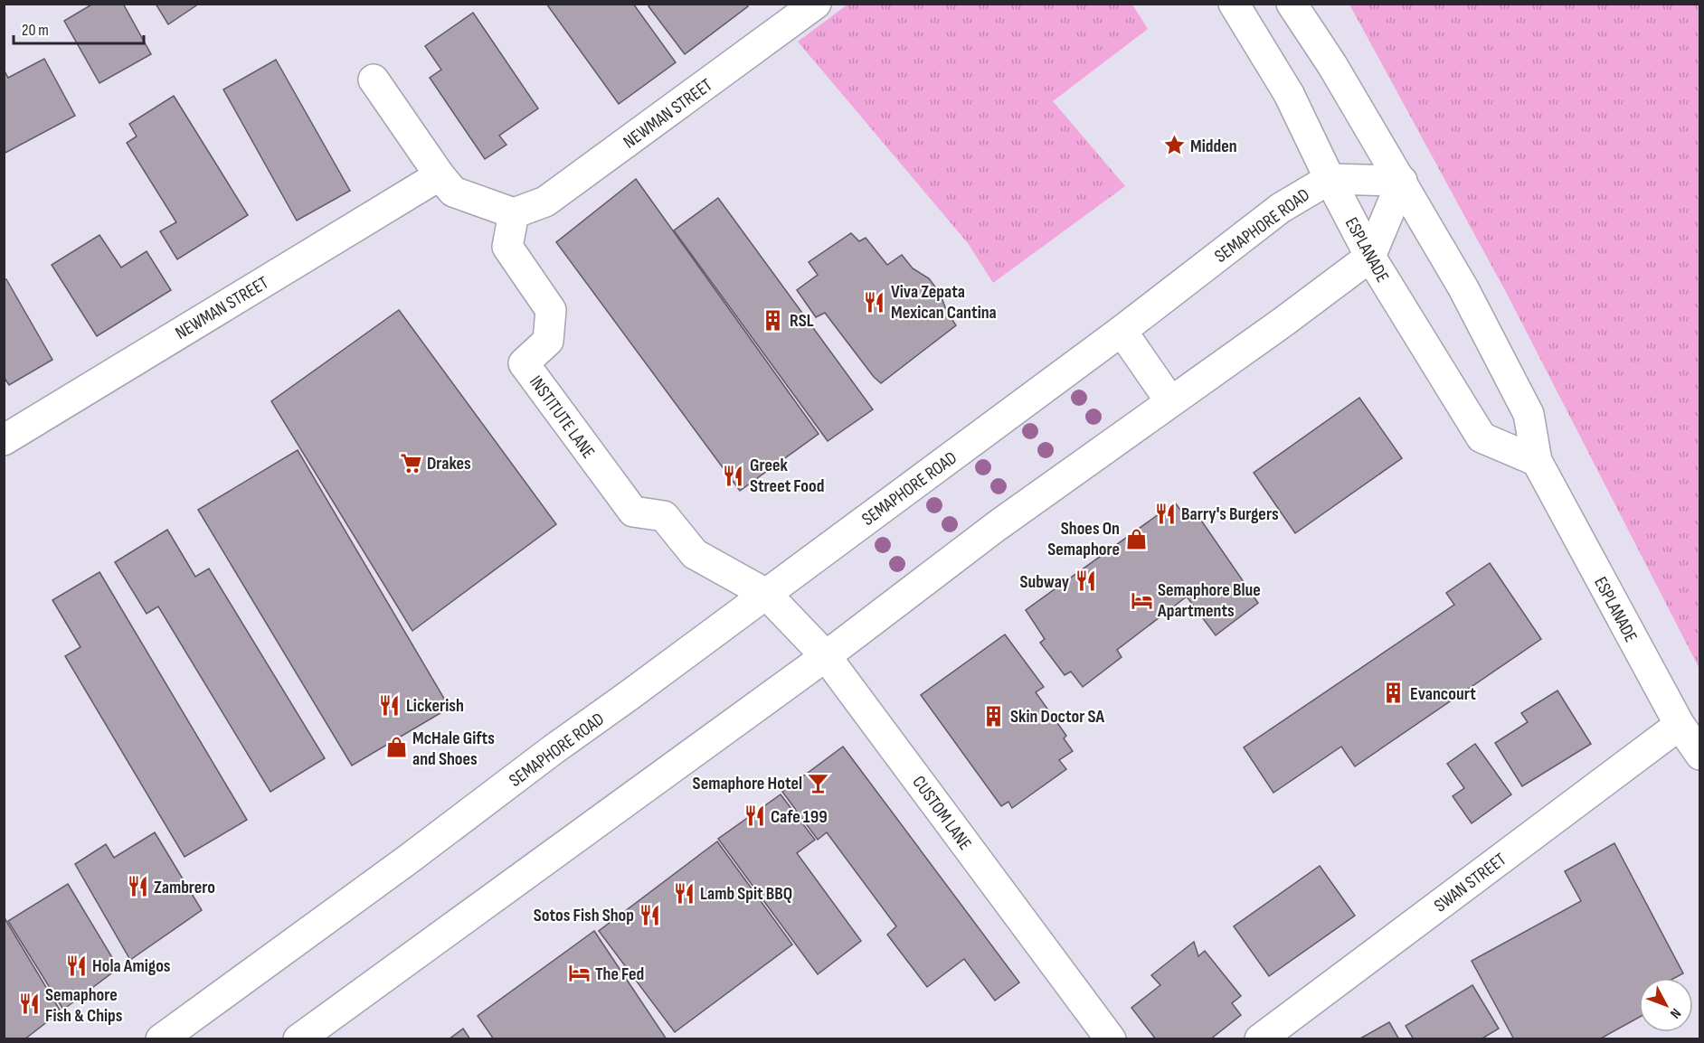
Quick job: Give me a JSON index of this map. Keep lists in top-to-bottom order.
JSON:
{
  "streets": {
    "street": [
      "NEWMAN STREET",
      "SEMAPHORE ROAD",
      "ESPLANADE",
      "INSTITUTE LANE",
      "CUSTOM LANE",
      "SWAN STREET"
    ]
  },
  "crossings": [
    ["NEWMAN STREET", "INSTITUTE LANE"],
    ["SEMAPHORE ROAD", "ESPLANADE"],
    ["SEMAPHORE ROAD", "INSTITUTE LANE"],
    ["SEMAPHORE ROAD", "CUSTOM LANE"],
    ["ESPLANADE", "SWAN STREET"],
    ["INSTITUTE LANE", "CUSTOM LANE"]
  ],
  "places": {
    "place": ["Midden"],
    "restaurant": [
      "Viva Zepata Mexican Cantina",
      "Greek Street Food",
      "Barry's Burgers",
      "Subway",
      "Lickerish",
      "Cafe 199",
      "Zambrero",
      "Lamb Spit BBQ",
      "Sotos Fish Shop",
      "Hola Amigos",
      "Semaphore Fish & Chips"
    ],
    "building": ["RSL", "Evancourt", "Skin Doctor SA"],
    "supermarket": ["Drakes"],
    "shop": ["Shoes On Semaphore", "McHale Gifts and Shoes"],
    "hotel": ["Semaphore Blue Apartments", "The Fed"],
    "bar": ["Semaphore Hotel"]
  },
  "scale_bar": "20 m",
  "north": "bottom right"
}
